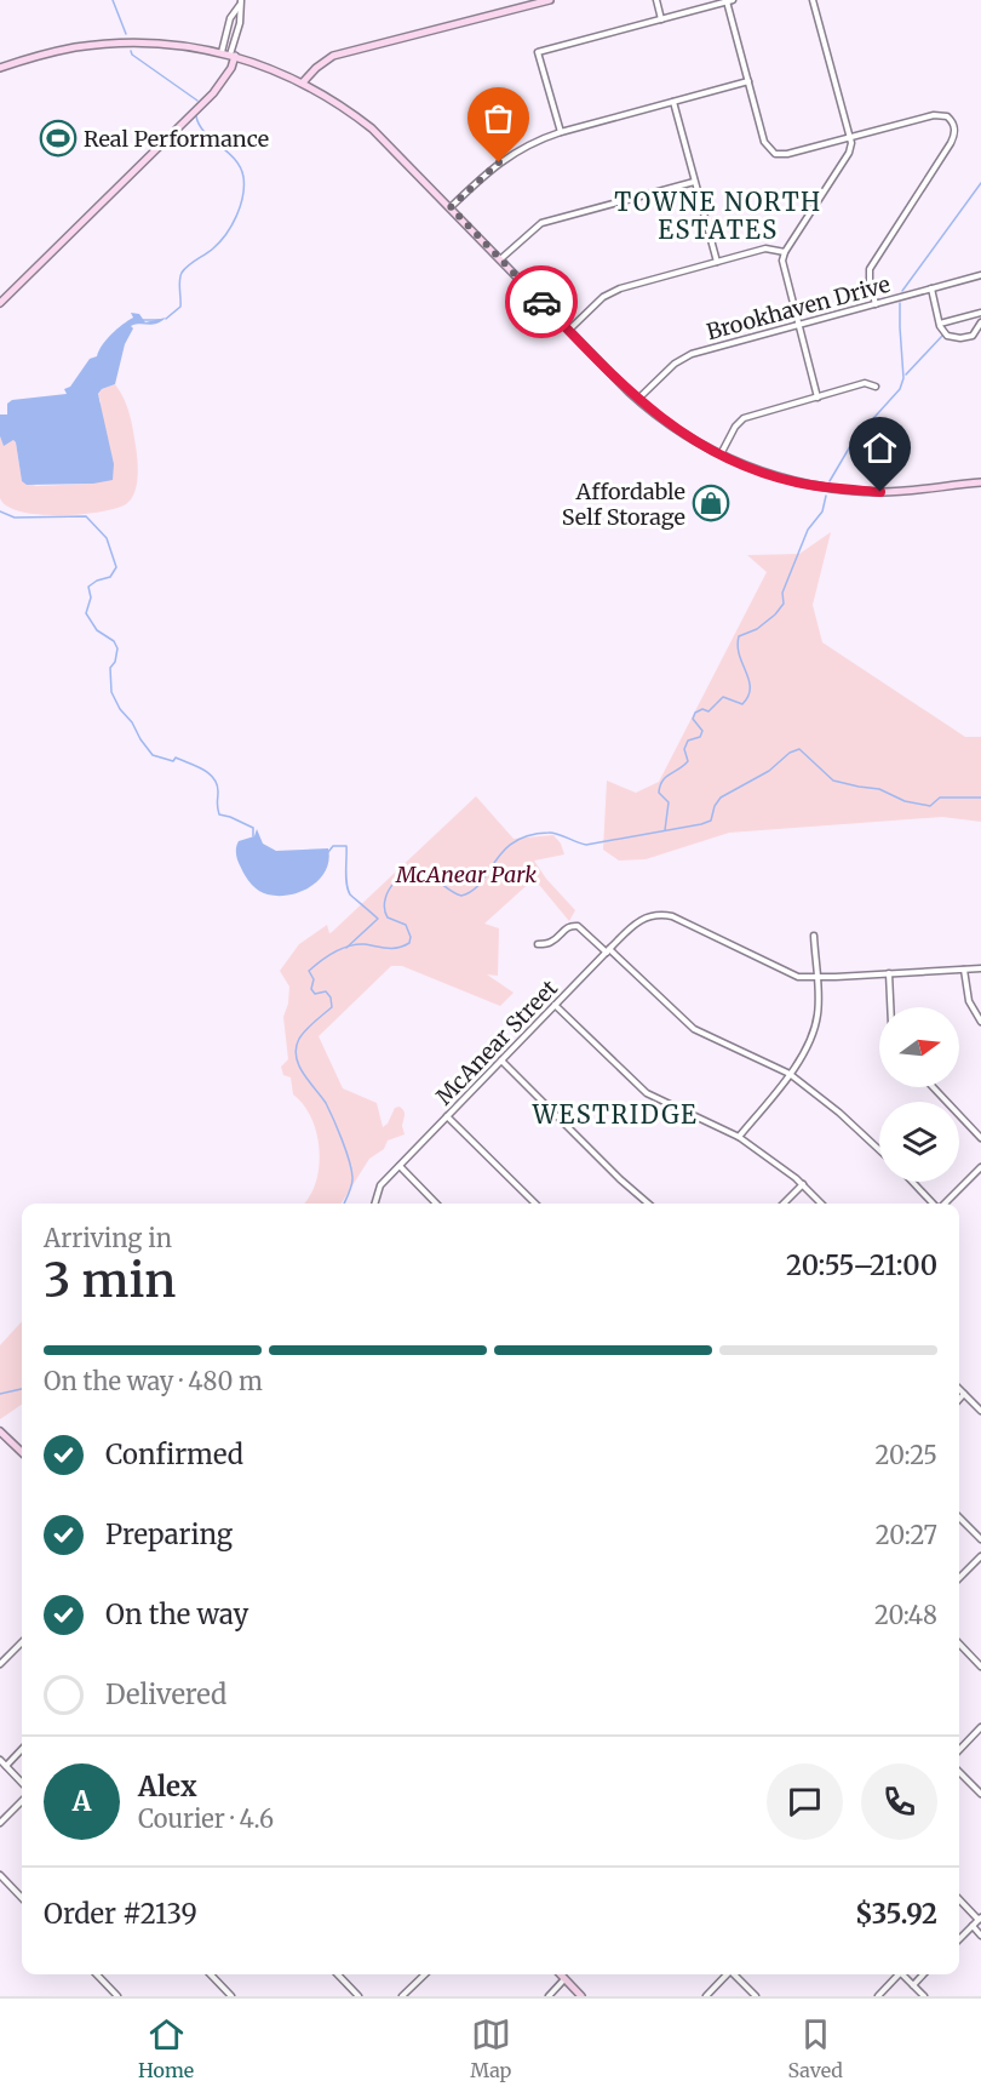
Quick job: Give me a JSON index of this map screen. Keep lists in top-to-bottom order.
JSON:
{
  "streets": {
    "street": ["Brookhaven Drive", "McAnear Street"]
  },
  "districts": ["TOWNE NORTH ESTATES", "WESTRIDGE"],
  "parks": ["McAnear Park"],
  "places": {
    "sports": ["Real Performance"],
    "shop": ["Affordable Self Storage"]
  },
  "north": "right",
  "page": {
    "heading": ["3 min", "Arriving in", "20:55–21:00"],
    "panel": [
      "Alex",
      "Courier · 4.6",
      "Order #2139",
      "$35.92"
    ],
    "bar": "On the way · 480 m",
    "list": [
      ["Confirmed", "20:25"],
      ["Preparing", "20:27"],
      ["On the way", "20:48"],
      "Delivered"
    ],
    "round": "A",
    "tabs": ["Home", "Map", "Saved"]
  }
}
